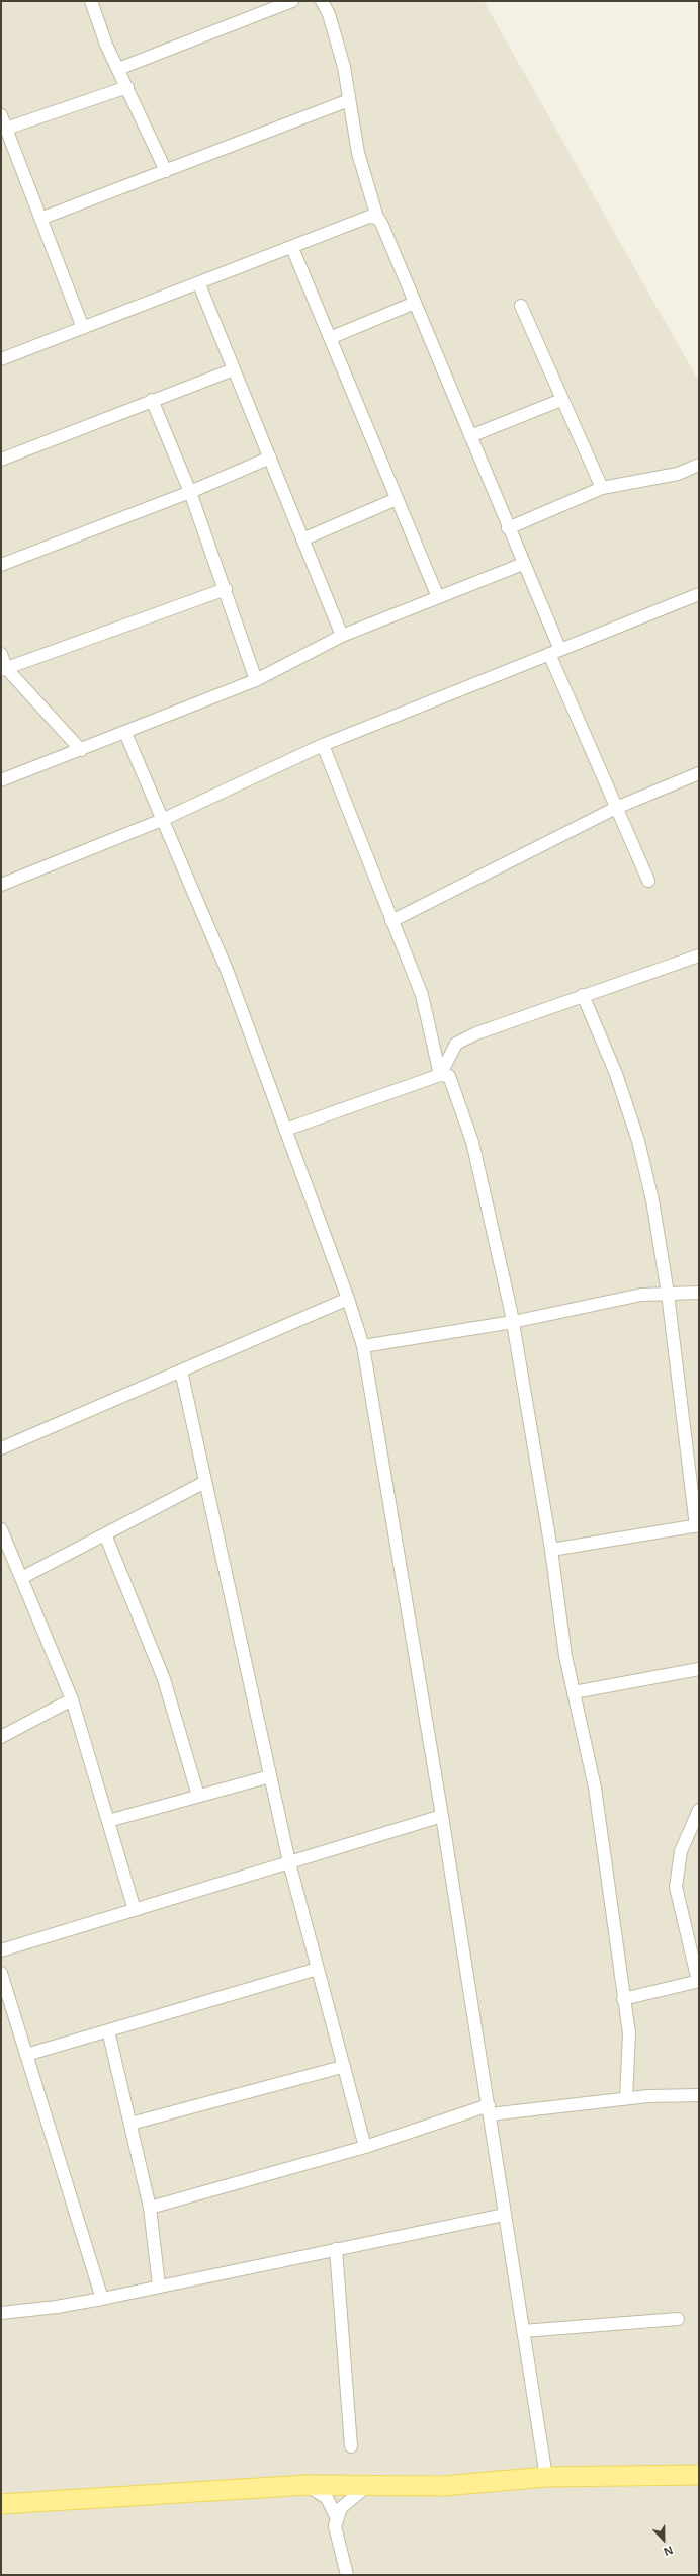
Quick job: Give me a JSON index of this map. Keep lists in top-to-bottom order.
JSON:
{
  "north": "bottom"
}
